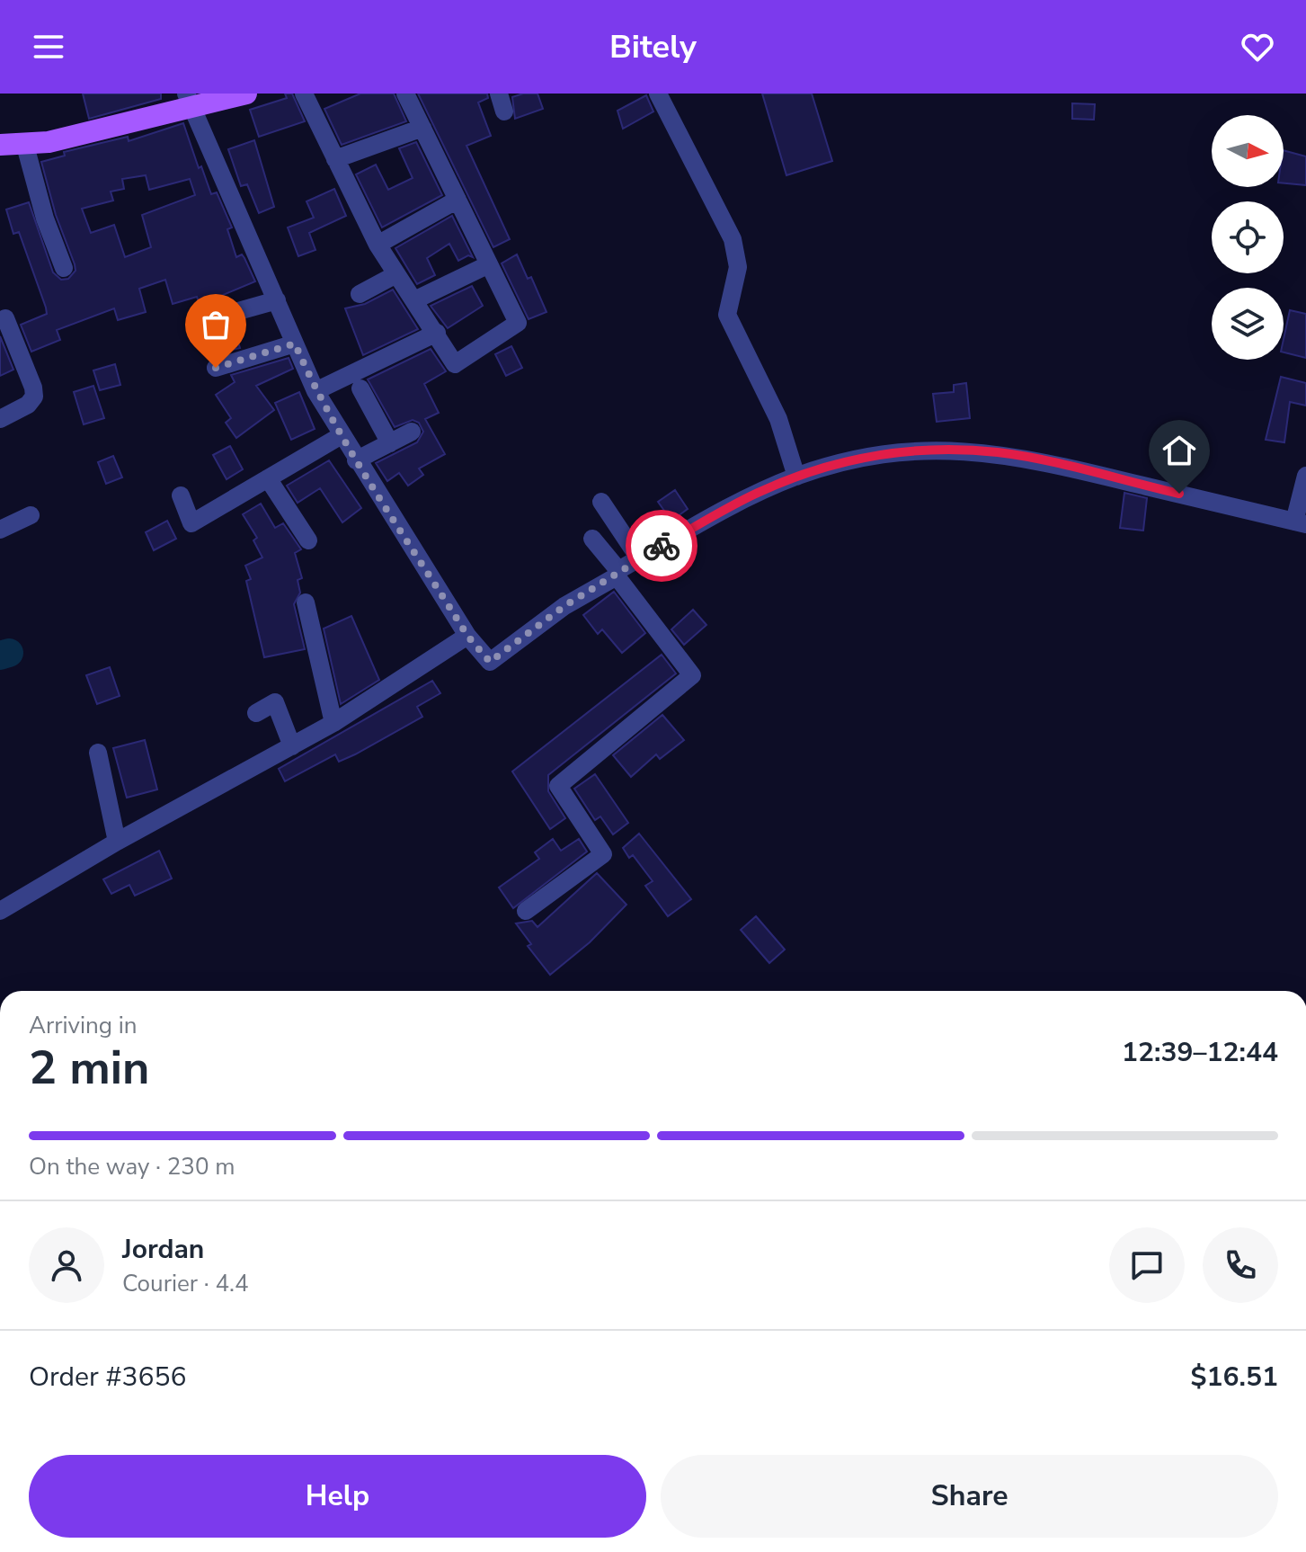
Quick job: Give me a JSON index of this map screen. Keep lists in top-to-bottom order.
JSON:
{
  "north": "right",
  "page": {
    "header": "Bitely",
    "heading": ["2 min", "Arriving in", "12:39–12:44"],
    "panel": [
      "Jordan",
      "Courier · 4.4",
      "Order #3656",
      "$16.51"
    ],
    "bar": "On the way · 230 m",
    "buttons": ["Help", "Share"]
  }
}
